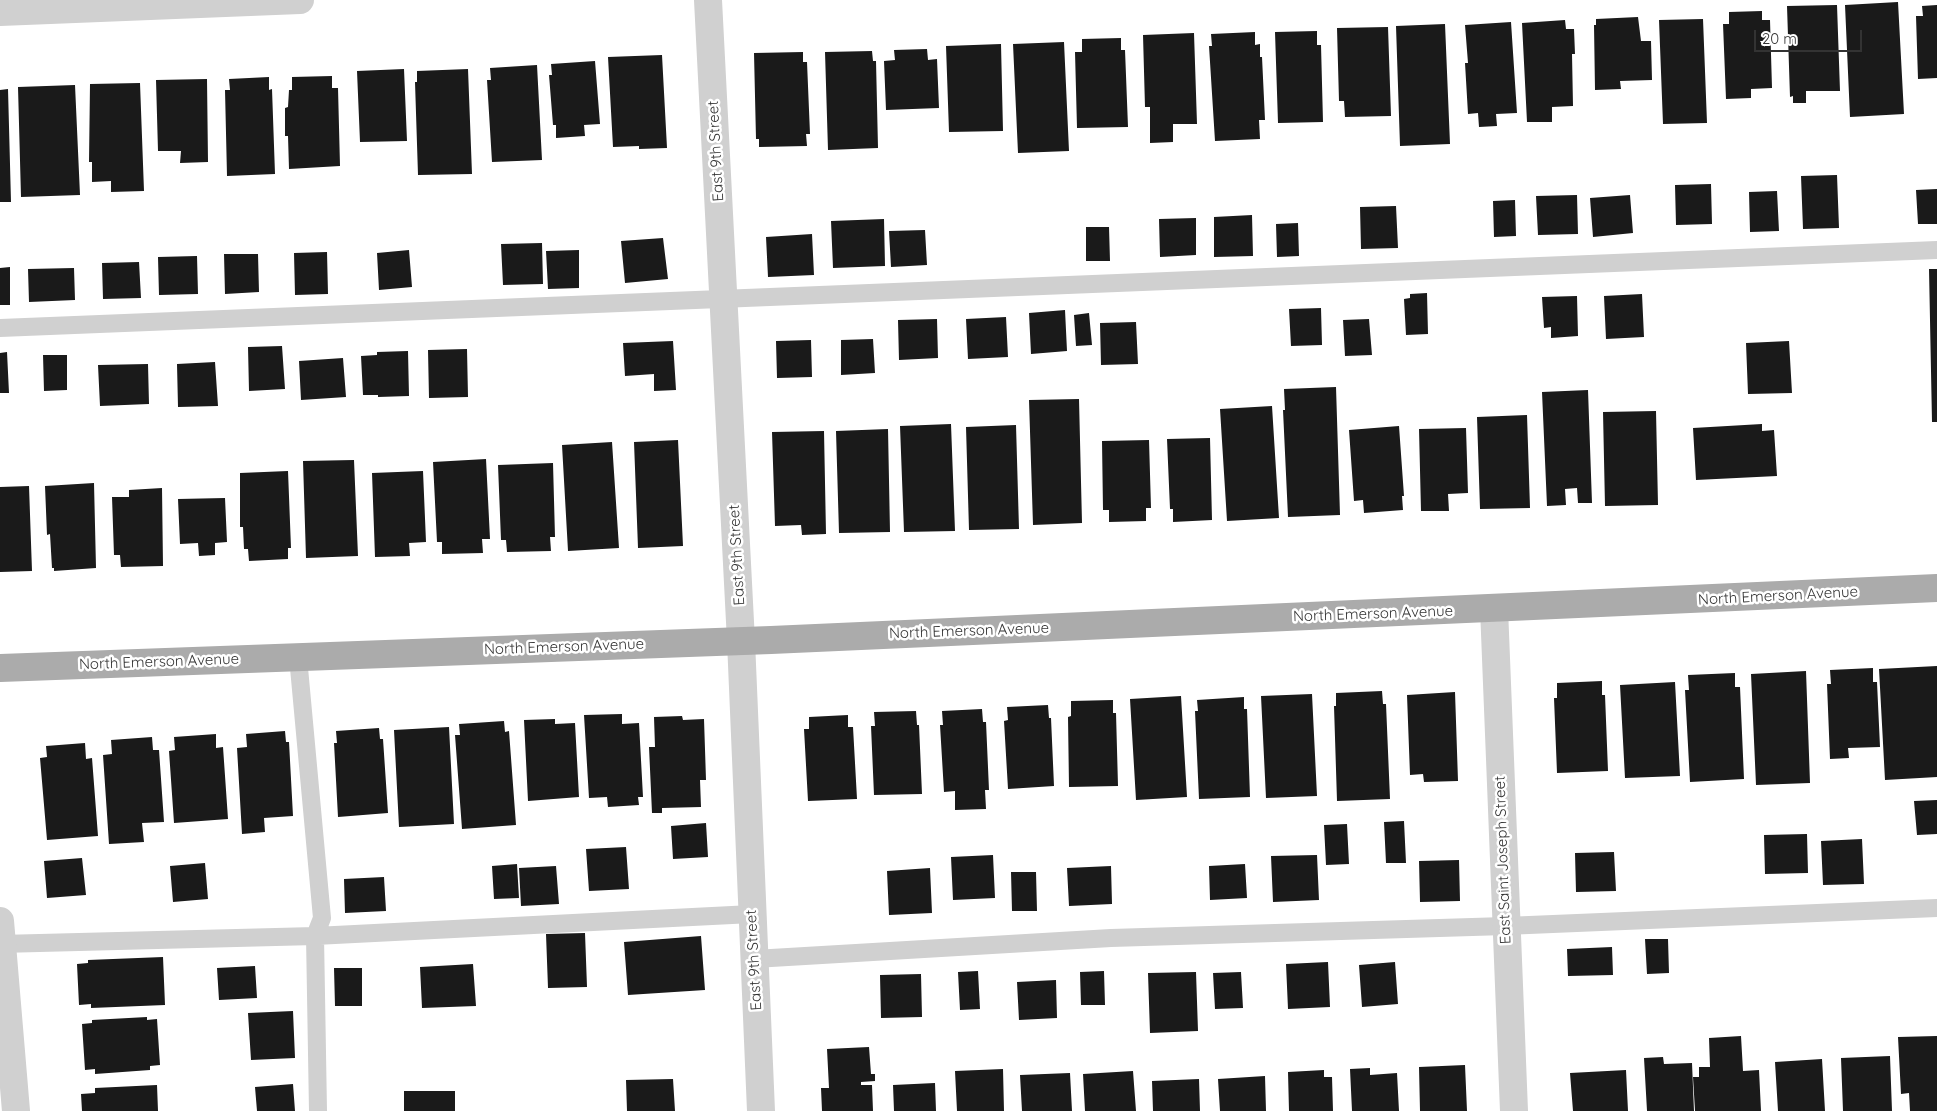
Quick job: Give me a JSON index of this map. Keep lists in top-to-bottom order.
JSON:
{
  "streets": {
    "main road": ["North Emerson Avenue"],
    "street": ["East 9th Street", "East Saint Joseph Street"]
  },
  "crossings": [
    ["East 9th Street", "North Emerson Avenue"],
    ["North Emerson Avenue", "East Saint Joseph Street"]
  ],
  "scale_bar": "20 m"
}
